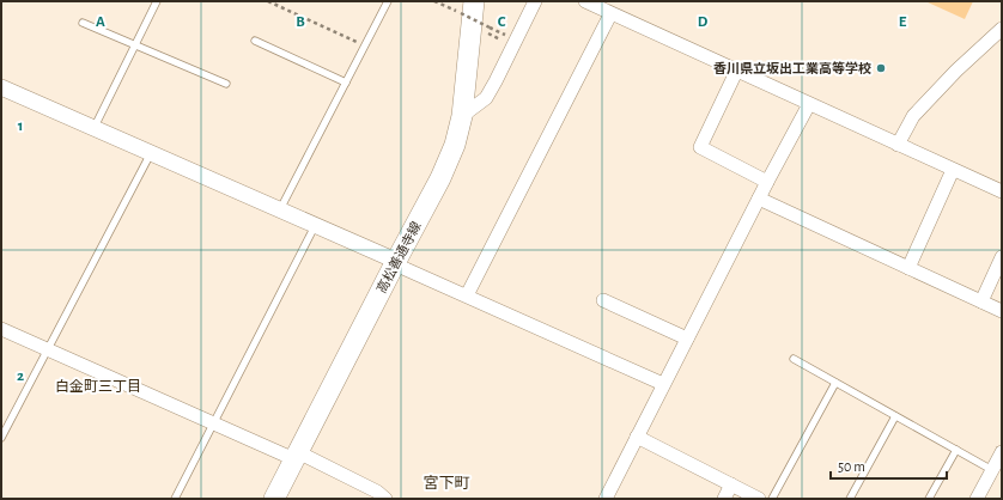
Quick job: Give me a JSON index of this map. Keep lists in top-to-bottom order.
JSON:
{
  "streets": {
    "main road": ["高松善通寺線"]
  },
  "districts": ["白金町三丁目", "宮下町"],
  "places": ["香川県立坂出工業高等学校"],
  "scale_bar": "50 m",
  "grid": {
    "columns": [
      "A",
      "B",
      "C",
      "D",
      "E"
    ],
    "rows": ["1", "2"]
  }
}
